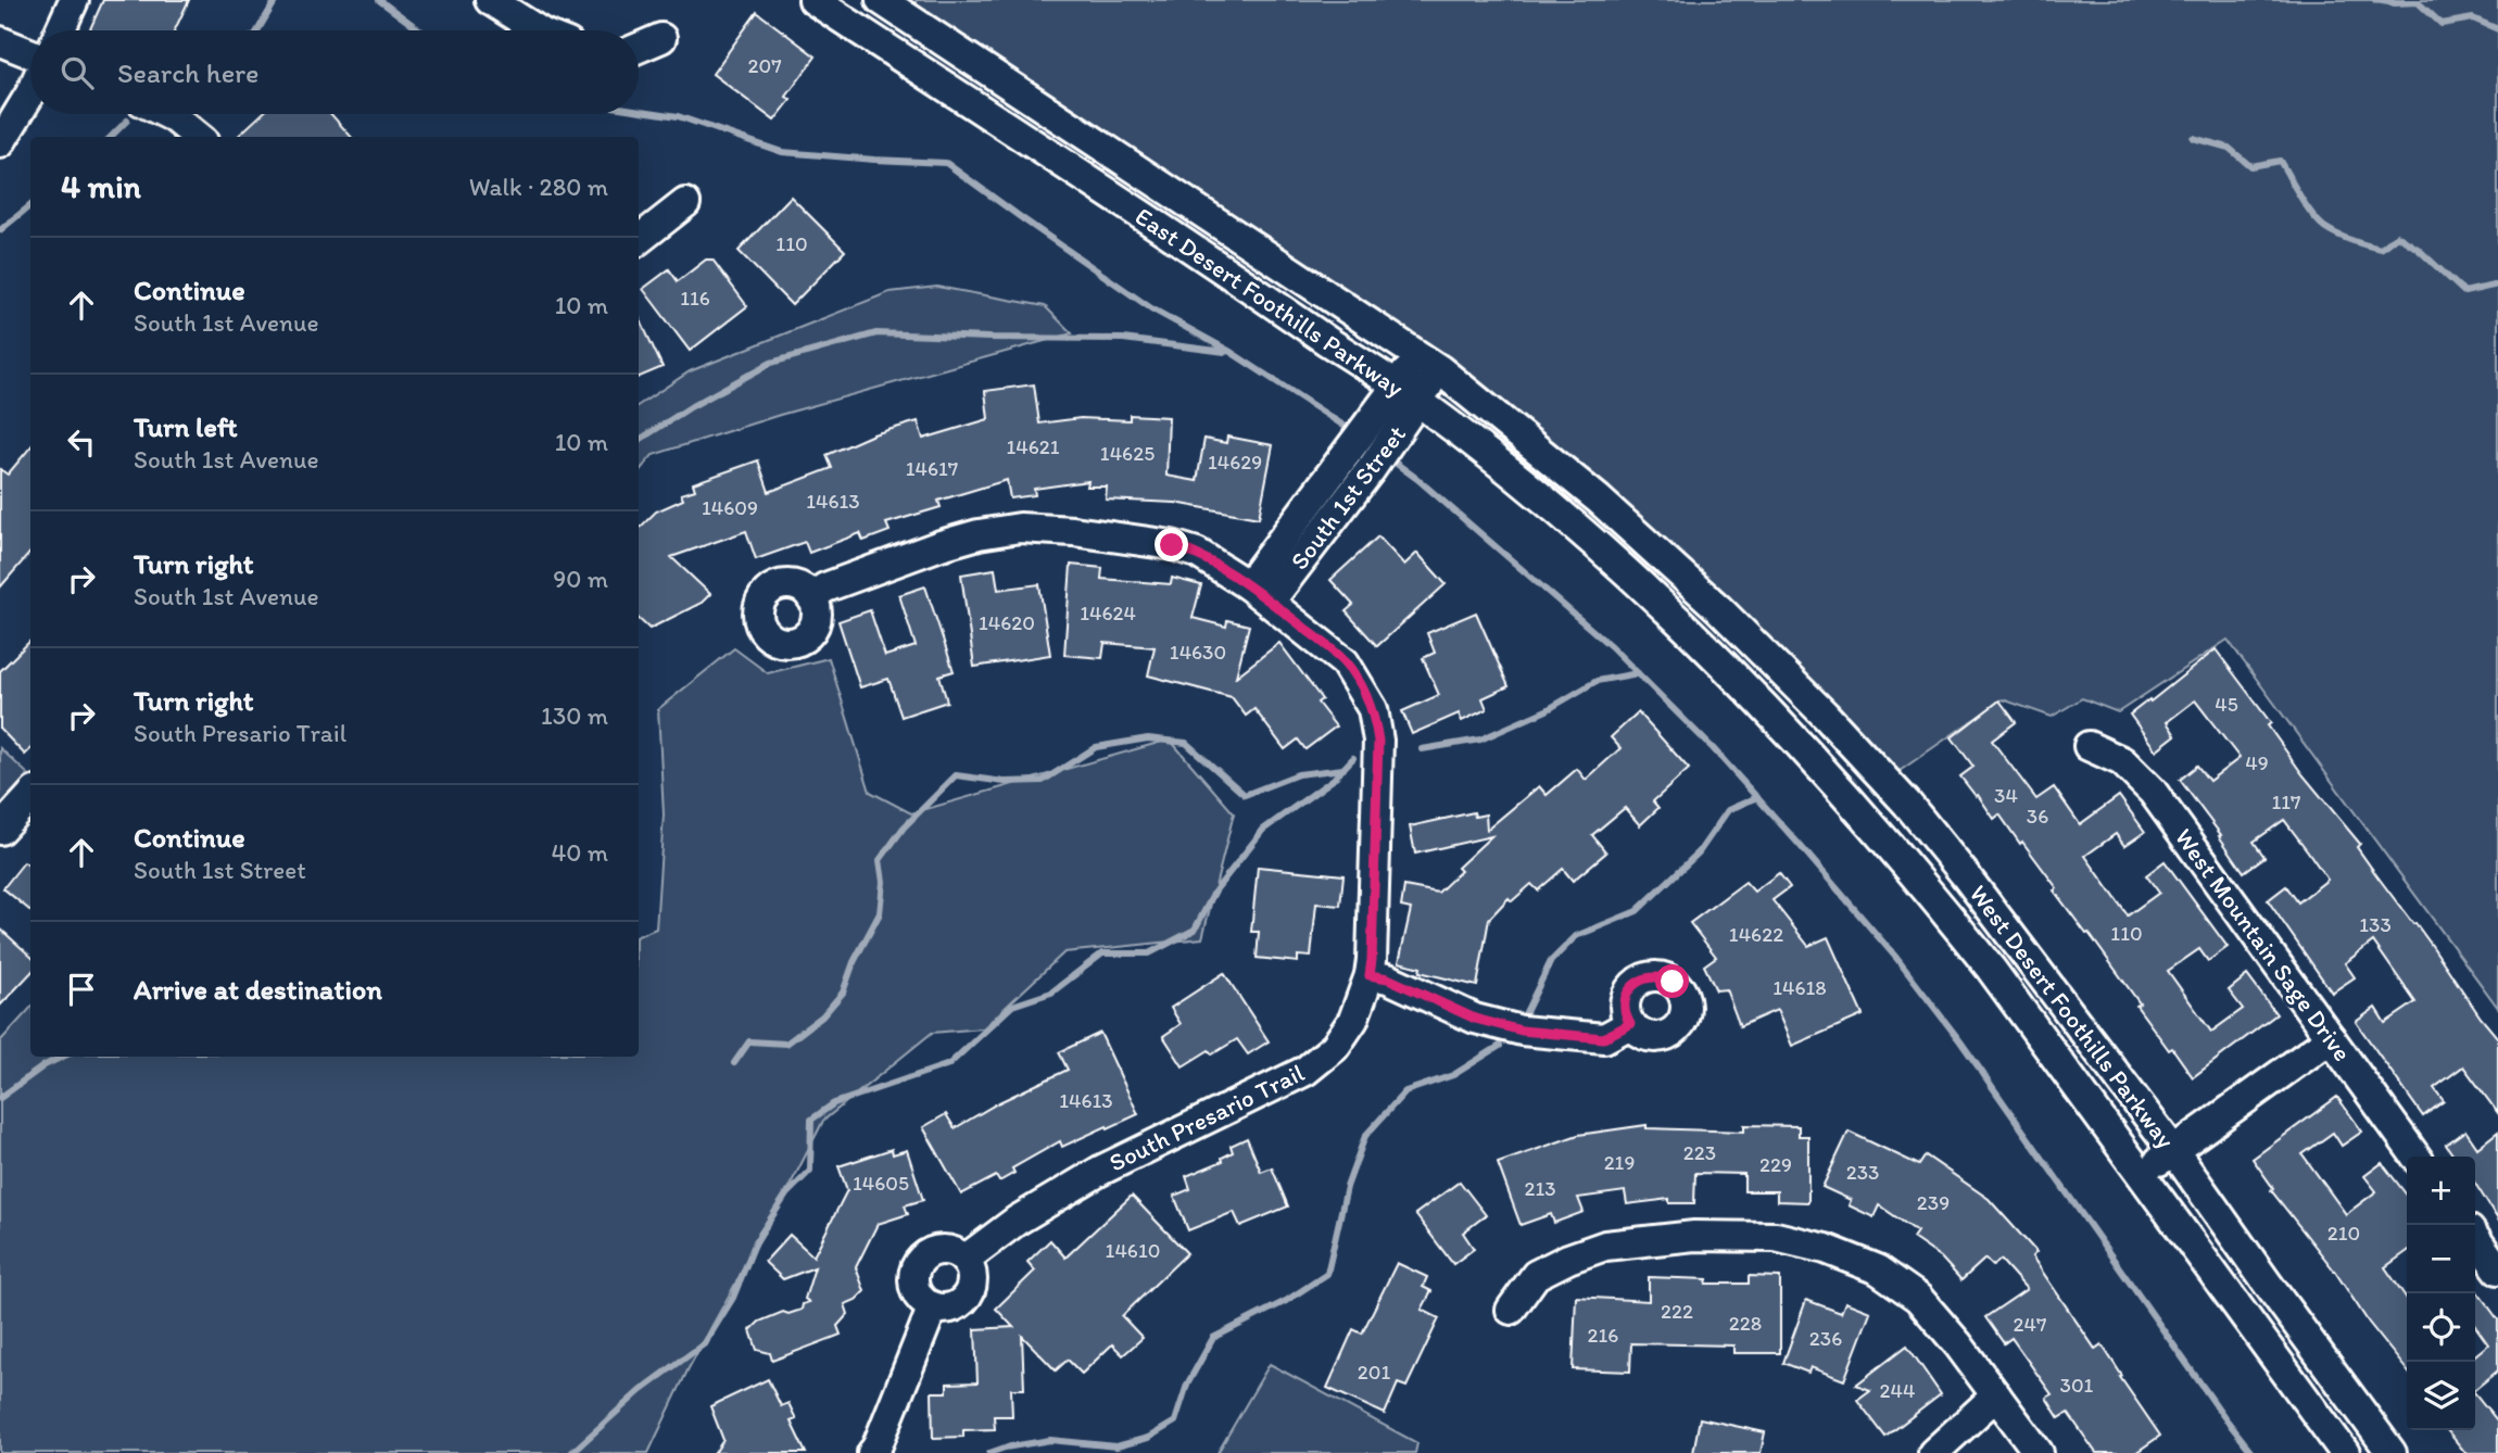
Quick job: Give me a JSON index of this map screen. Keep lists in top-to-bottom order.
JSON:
{
  "streets": {
    "street": [
      "East Desert Foothills Parkway",
      "South 1st Street",
      "West Mountain Sage Drive",
      "West Desert Foothills Parkway",
      "South Presario Trail"
    ]
  },
  "crossings": [
    ["East Desert Foothills Parkway", "South 1st Street"],
    ["East Desert Foothills Parkway", "West Desert Foothills Parkway"],
    ["South 1st Street", "South Presario Trail"]
  ],
  "house_numbers": [
    "207",
    "110",
    "116",
    "14621",
    "14625",
    "14629",
    "14617",
    "14613",
    "14609",
    "14624",
    "14620",
    "14630",
    "45",
    "49",
    "34",
    "117",
    "36",
    "133",
    "110",
    "14622",
    "14618",
    "14613",
    "223",
    "219",
    "229",
    "233",
    "14605",
    "213",
    "239",
    "210",
    "14610",
    "222",
    "228",
    "247",
    "216",
    "236",
    "201",
    "301",
    "244"
  ],
  "page": {
    "search": "Search here",
    "heading": ["4 min", "Walk · 280 m"],
    "list": [
      ["Continue", "South 1st Avenue", "10 m"],
      ["Turn left", "South 1st Avenue", "10 m"],
      ["Turn right", "South 1st Avenue", "90 m"],
      ["Turn right", "South Presario Trail", "130 m"],
      ["Continue", "South 1st Street", "40 m"],
      "Arrive at destination"
    ],
    "map_buttons": ["+", "−"]
  }
}
